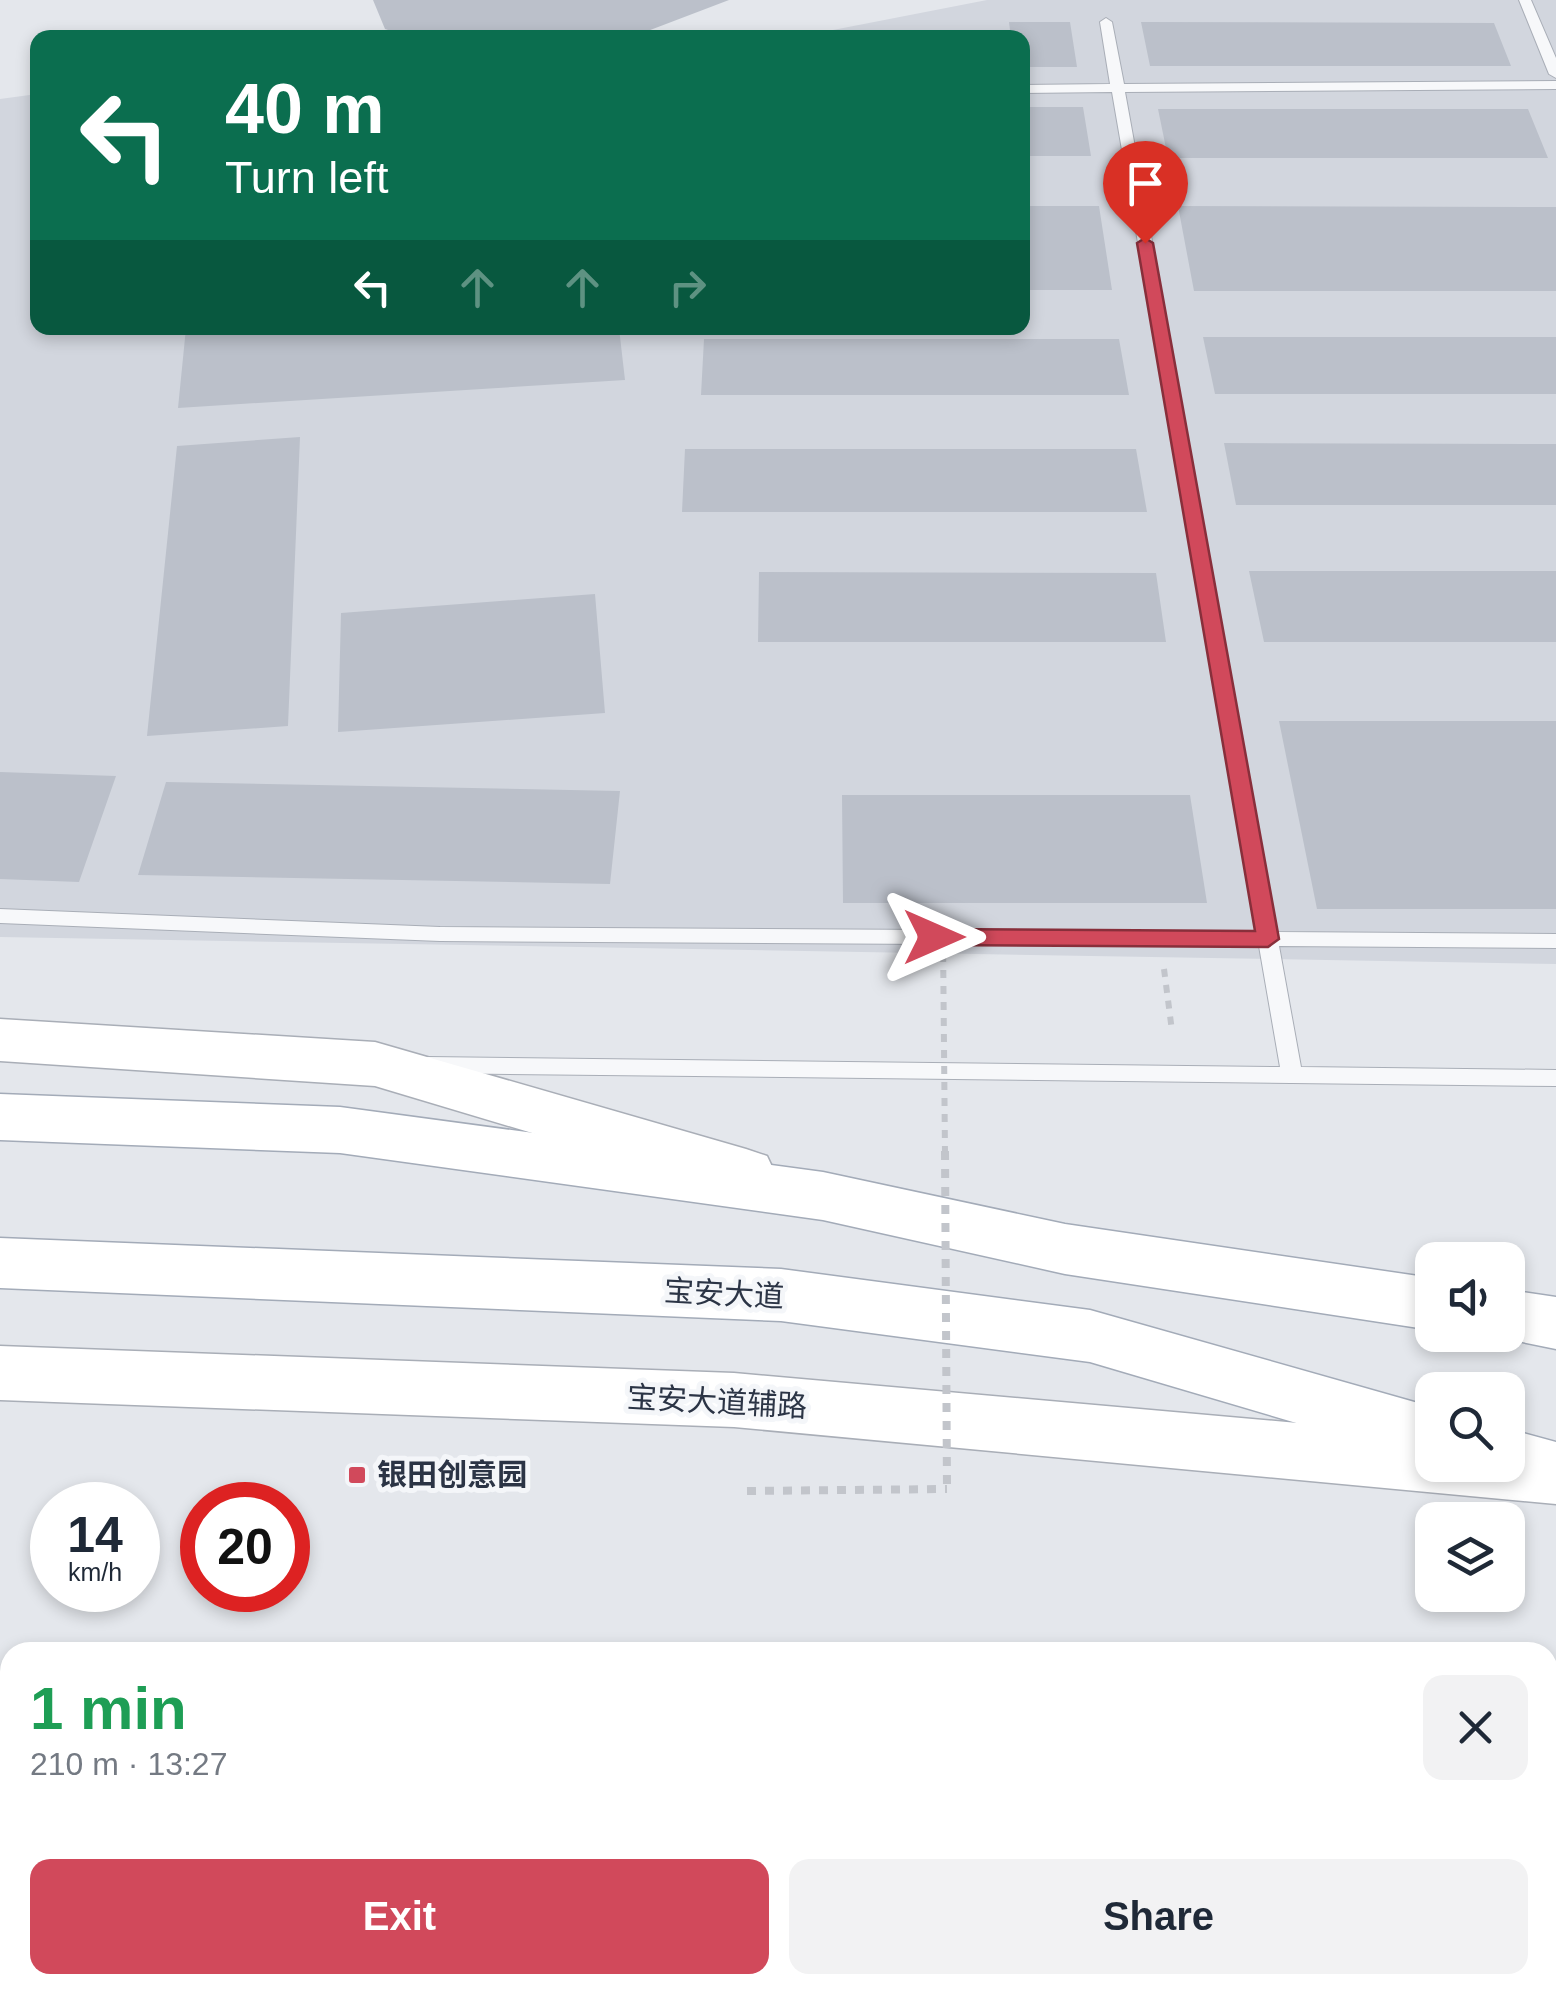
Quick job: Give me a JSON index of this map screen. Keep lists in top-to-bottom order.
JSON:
{
  "streets": {
    "main road": ["宝安大道", "宝安大道辅路"]
  },
  "places": {
    "transit": ["银田创意园"]
  },
  "page": {
    "turn": ["40 m", "Turn left"],
    "speed": "14 km/h",
    "limit": "20",
    "heading": ["1 min", "210 m · 13:27"],
    "buttons": ["Exit", "Share"]
  }
}
